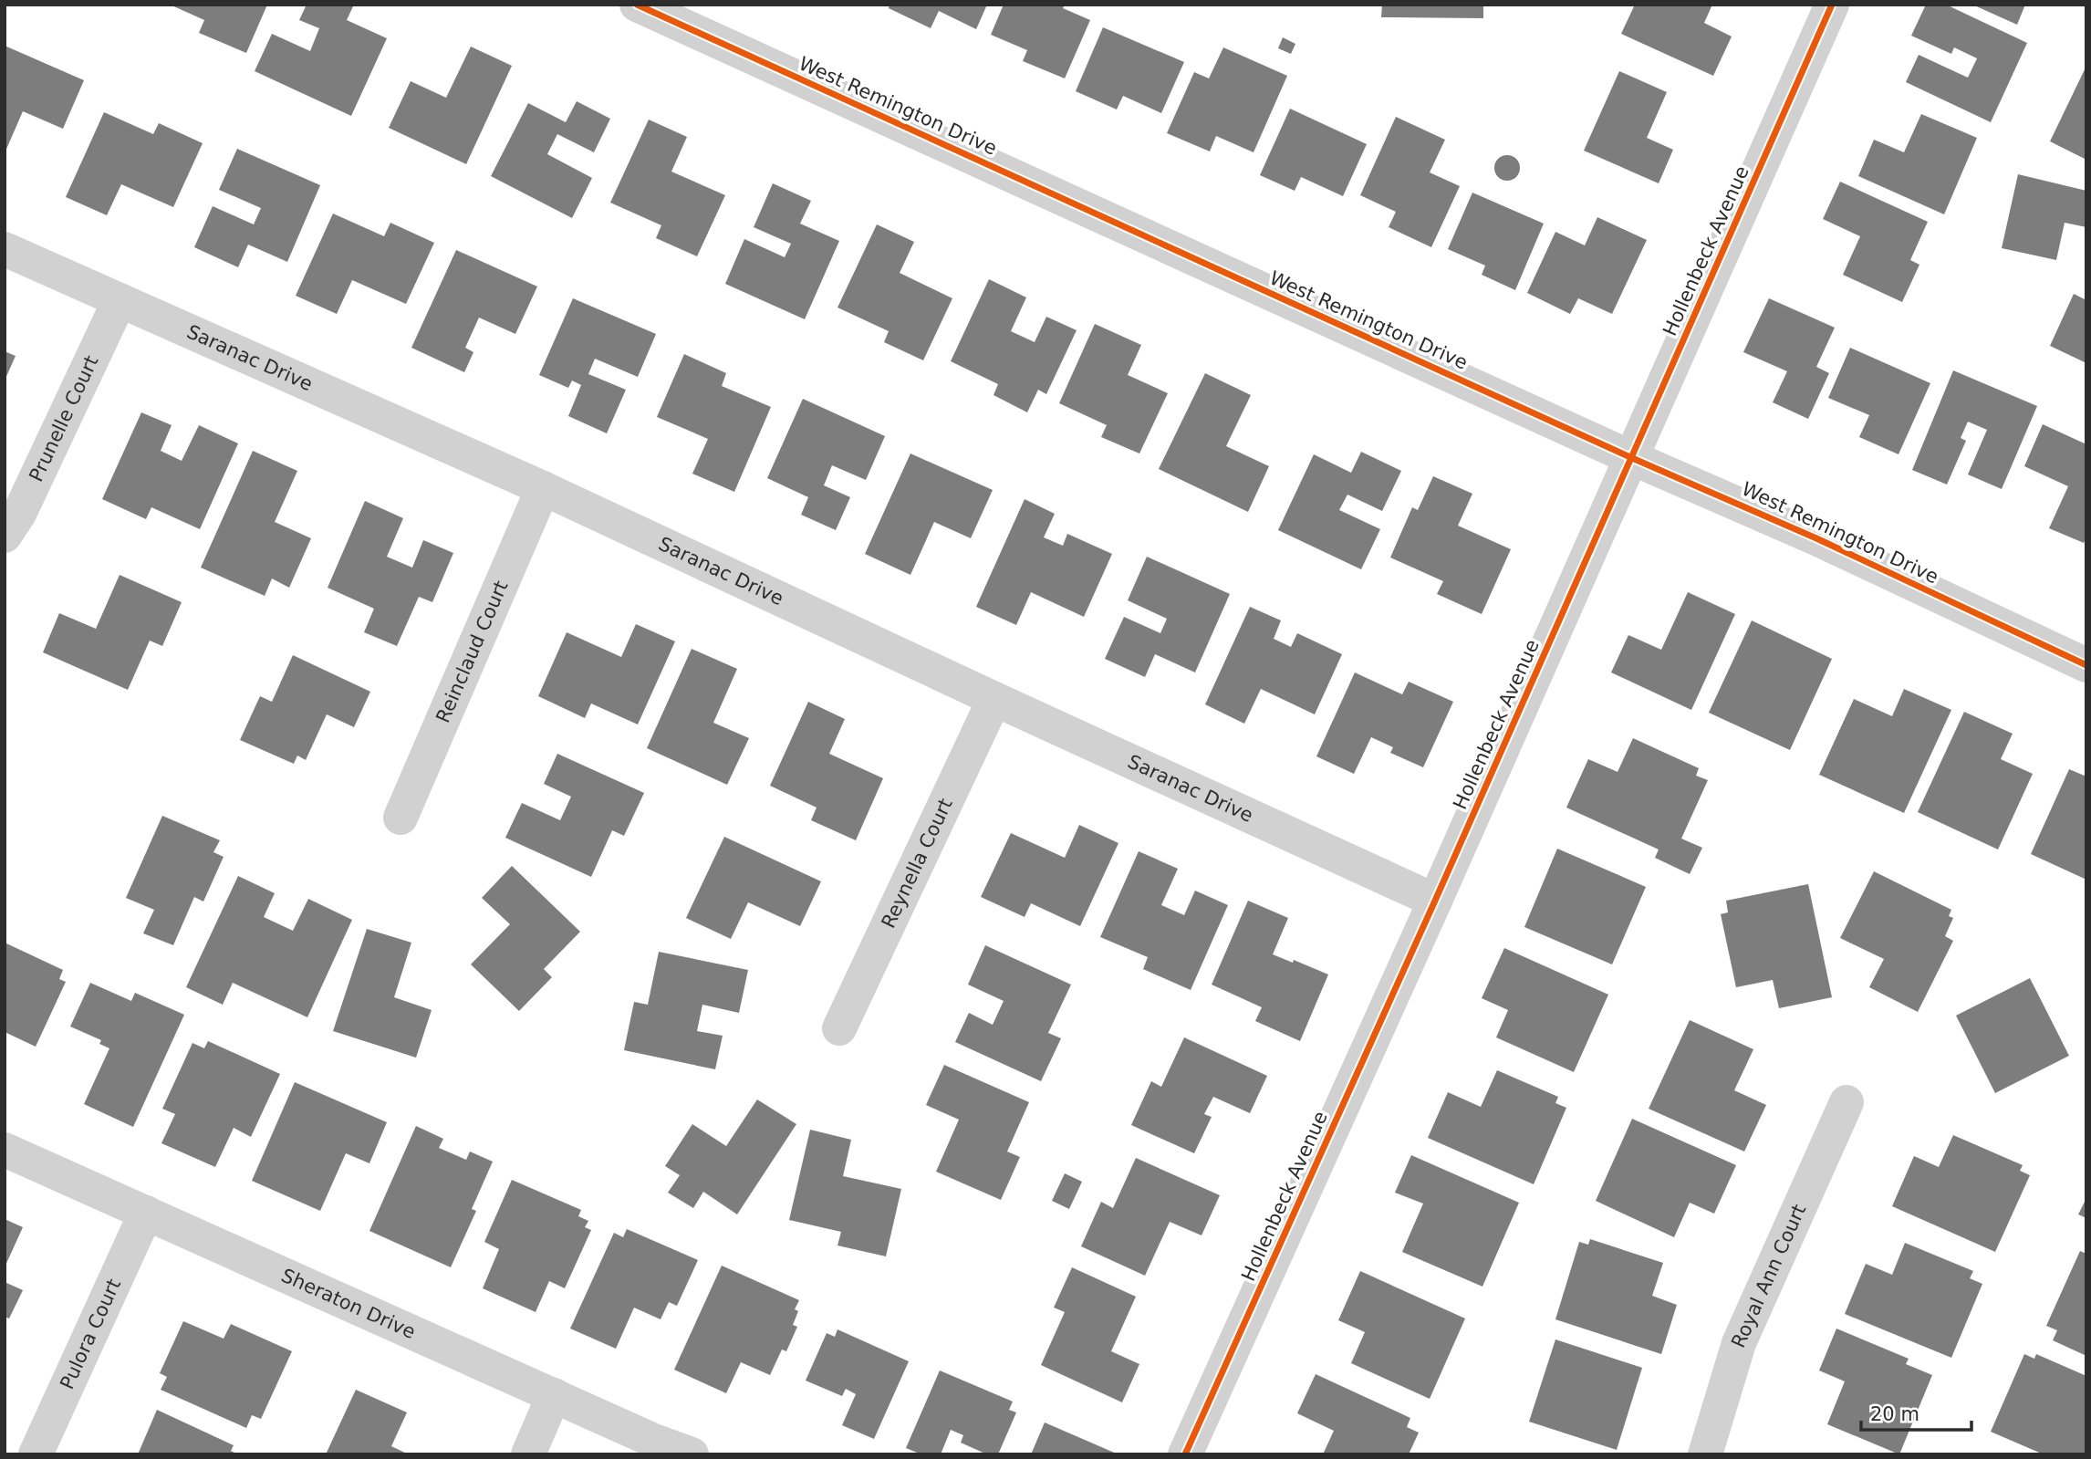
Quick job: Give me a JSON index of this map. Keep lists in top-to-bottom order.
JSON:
{
  "streets": {
    "street": [
      "West Remington Drive",
      "Hollenbeck Avenue",
      "Saranac Drive",
      "Prunelle Court",
      "Reinclaud Court",
      "Reynella Court",
      "Royal Ann Court",
      "Sheraton Drive",
      "Pulora Court"
    ]
  },
  "crossings": [
    ["West Remington Drive", "Hollenbeck Avenue"],
    ["Hollenbeck Avenue", "Saranac Drive"],
    ["Saranac Drive", "Prunelle Court"],
    ["Saranac Drive", "Reinclaud Court"],
    ["Saranac Drive", "Reynella Court"],
    ["Sheraton Drive", "Pulora Court"]
  ],
  "scale_bar": "20 m"
}
